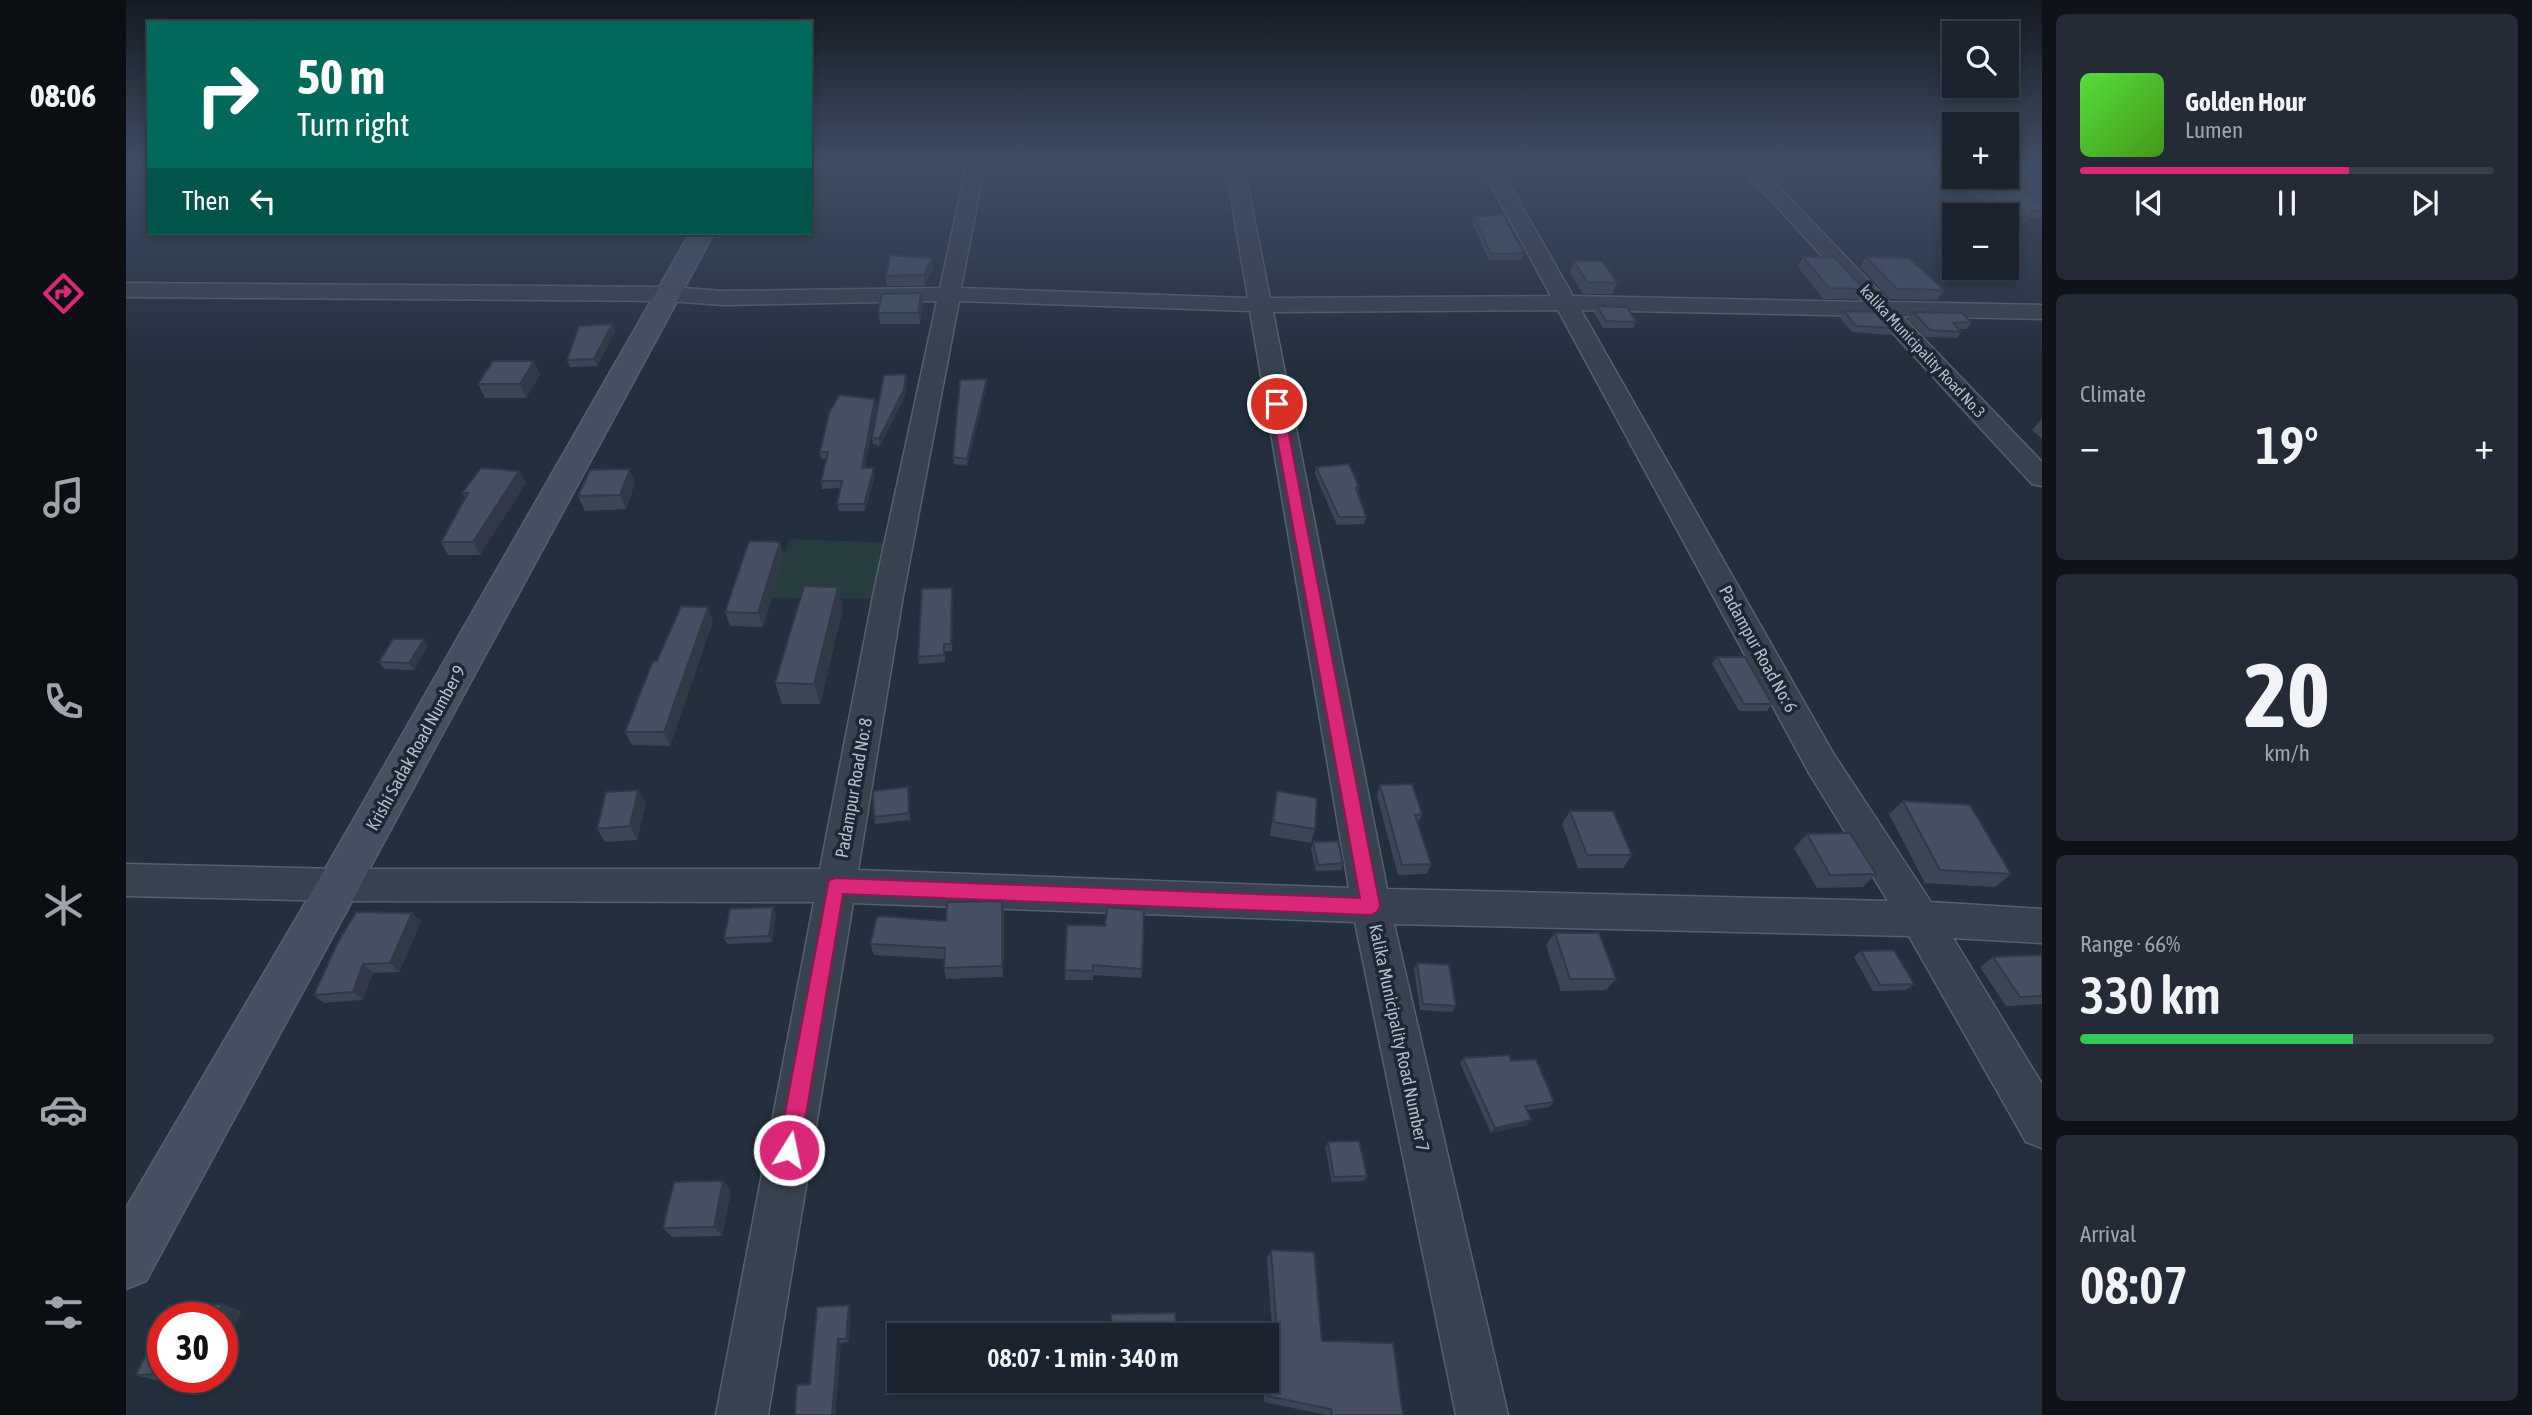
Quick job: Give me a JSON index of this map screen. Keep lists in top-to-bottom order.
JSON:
{
  "streets": {
    "street": [
      "kalika Municipality Road No.3",
      "Padampur Road No: 6",
      "Krishi Sadak Road Number 9",
      "Padampur Road No: 8",
      "Kalika Municipality Road Number 7"
    ]
  },
  "page": {
    "tabs": "08:06",
    "map_buttons": ["+", "−"],
    "turn": ["50 m", "Turn right"],
    "song": ["Golden Hour", "Lumen"],
    "then": "Then",
    "tile": [
      "Climate",
      ["20", "km/h"],
      ["Range · 66%", "330 km"],
      ["Arrival", "08:07"]
    ],
    "heat": ["−", "19°", "+"],
    "limit": "30",
    "trip": "08:07 · 1 min · 340 m"
  }
}
